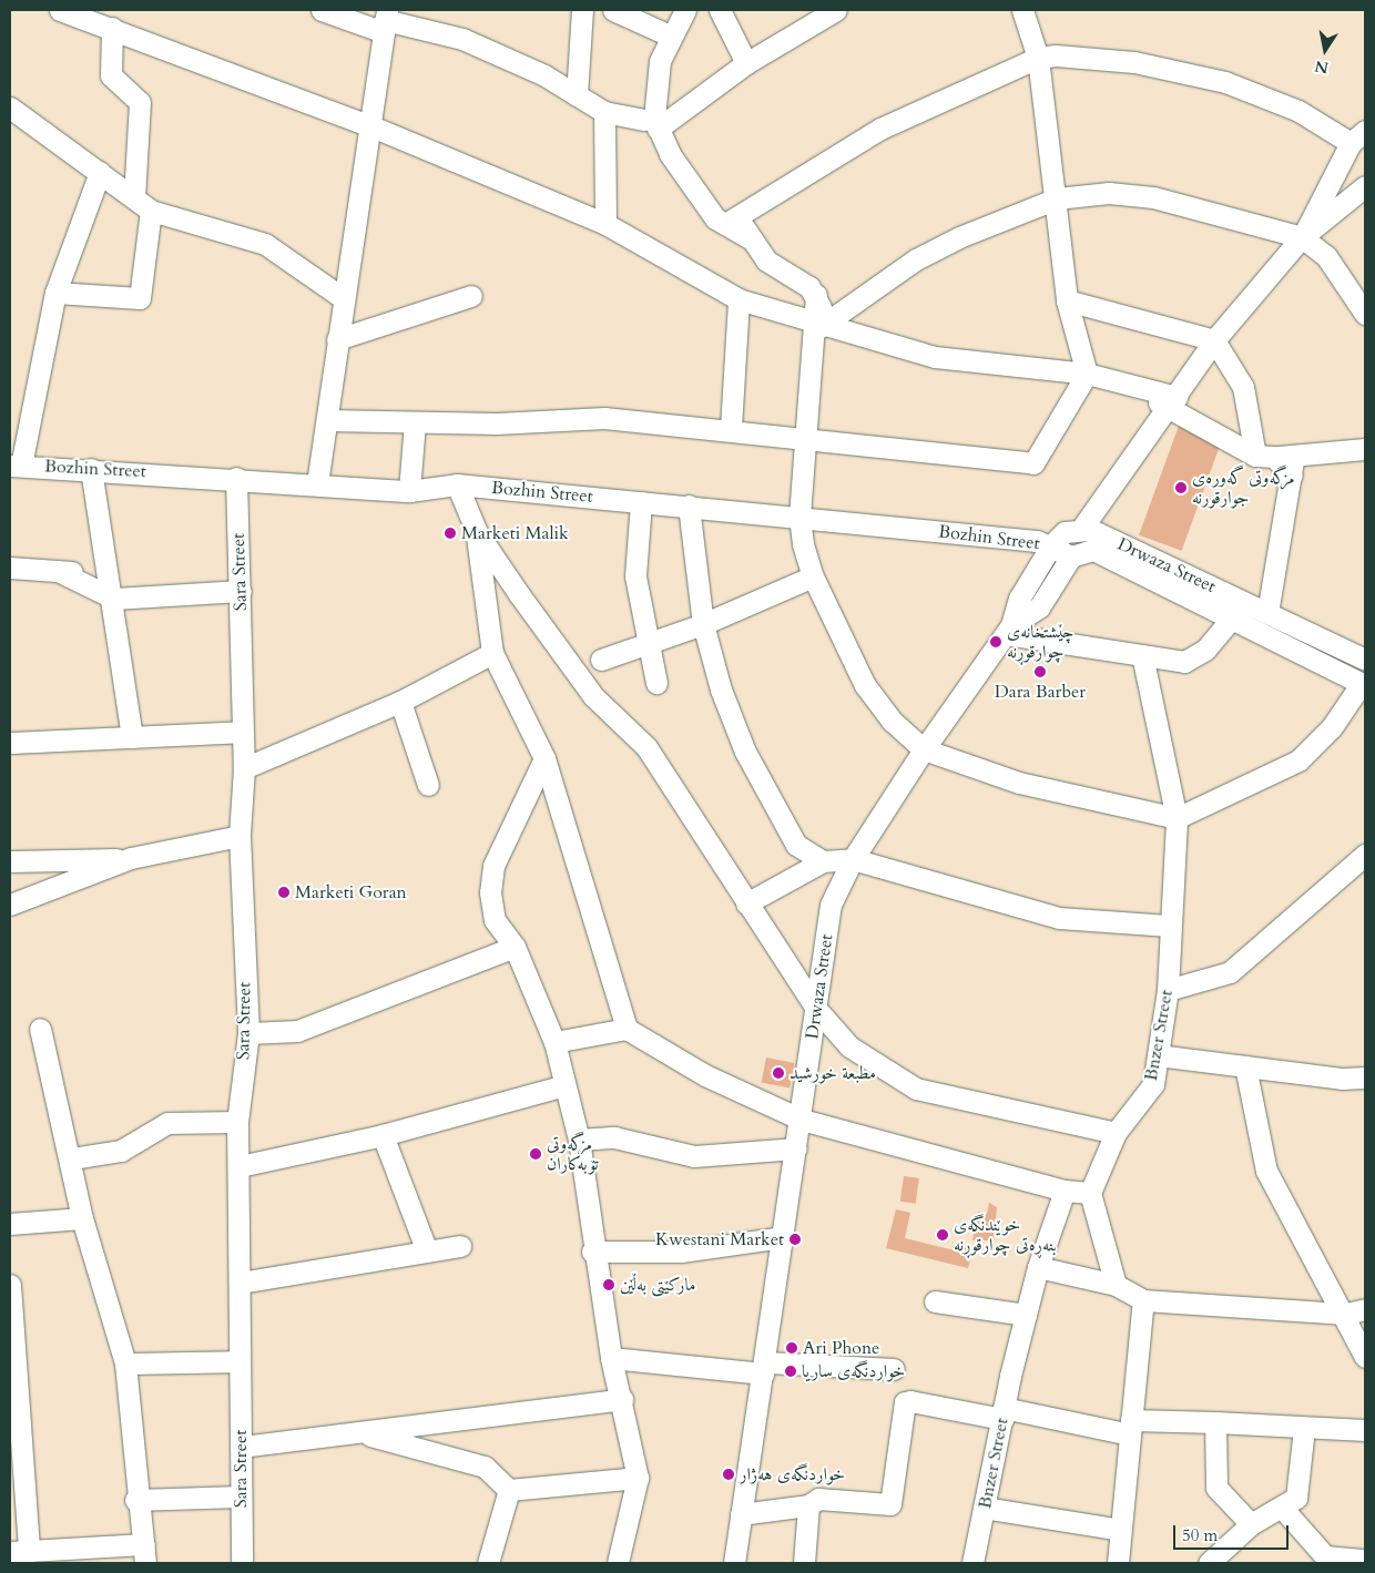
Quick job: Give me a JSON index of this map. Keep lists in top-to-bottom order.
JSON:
{
  "streets": {
    "street": [
      "Bozhin Street",
      "Drwaza Street",
      "Sara Street",
      "Bnzer Street"
    ]
  },
  "crossings": [
    ["Bozhin Street", "Drwaza Street"],
    ["Bozhin Street", "Sara Street"]
  ],
  "places": [
    "مزگەوتی گەورەی جوارقورنە",
    "Marketi Malik",
    "چێشتخانەی چوارقوڕنە",
    "Dara Barber",
    "Marketi Goran",
    "مطبعة خورشيد",
    "مزگەوتی تۆبەکاران",
    "خوێندنگەی بنەڕەتی چوارقوڕنە",
    "Kwestani Market",
    "مارکێتی بەڵێن",
    "Ari Phone",
    "خواردنگەی ساریا",
    "خواردنگەی هەژار"
  ],
  "scale_bar": "50 m",
  "north": "bottom"
}
